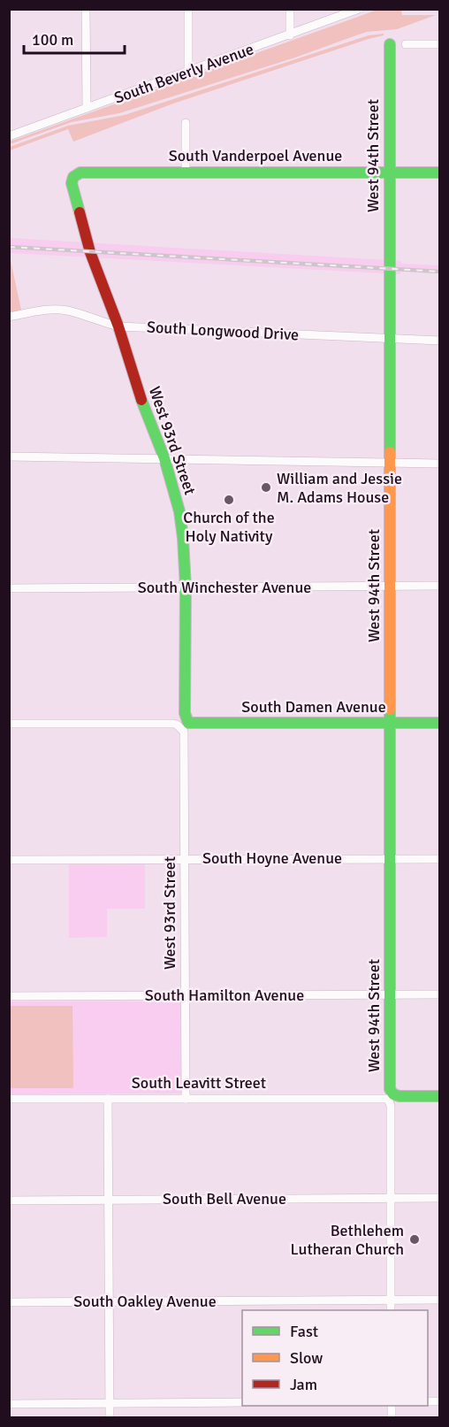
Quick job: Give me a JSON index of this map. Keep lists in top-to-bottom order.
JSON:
{
  "streets": {
    "street": [
      "South Beverly Avenue",
      "South Vanderpoel Avenue",
      "West 94th Street",
      "South Longwood Drive",
      "West 93rd Street",
      "South Winchester Avenue",
      "South Damen Avenue",
      "South Hoyne Avenue",
      "South Hamilton Avenue",
      "South Leavitt Street",
      "South Bell Avenue",
      "South Oakley Avenue"
    ]
  },
  "crossings": [
    ["South Vanderpoel Avenue", "West 94th Street"],
    ["South Vanderpoel Avenue", "West 93rd Street"],
    ["West 94th Street", "South Longwood Drive"],
    ["West 94th Street", "South Winchester Avenue"],
    ["West 94th Street", "South Damen Avenue"],
    ["West 94th Street", "South Hoyne Avenue"],
    ["West 94th Street", "South Hamilton Avenue"],
    ["West 94th Street", "South Leavitt Street"],
    ["West 94th Street", "South Bell Avenue"],
    ["West 94th Street", "South Oakley Avenue"],
    ["South Longwood Drive", "West 93rd Street"],
    ["West 93rd Street", "South Winchester Avenue"],
    ["West 93rd Street", "South Damen Avenue"],
    ["West 93rd Street", "South Hoyne Avenue"],
    ["West 93rd Street", "South Hamilton Avenue"],
    ["West 93rd Street", "South Leavitt Street"]
  ],
  "places": ["William and Jessie M. Adams House", "Church of the Holy Nativity", "Bethlehem Lutheran Church"],
  "legend": ["Fast", "Slow", "Jam"],
  "scale_bar": "100 m"
}
